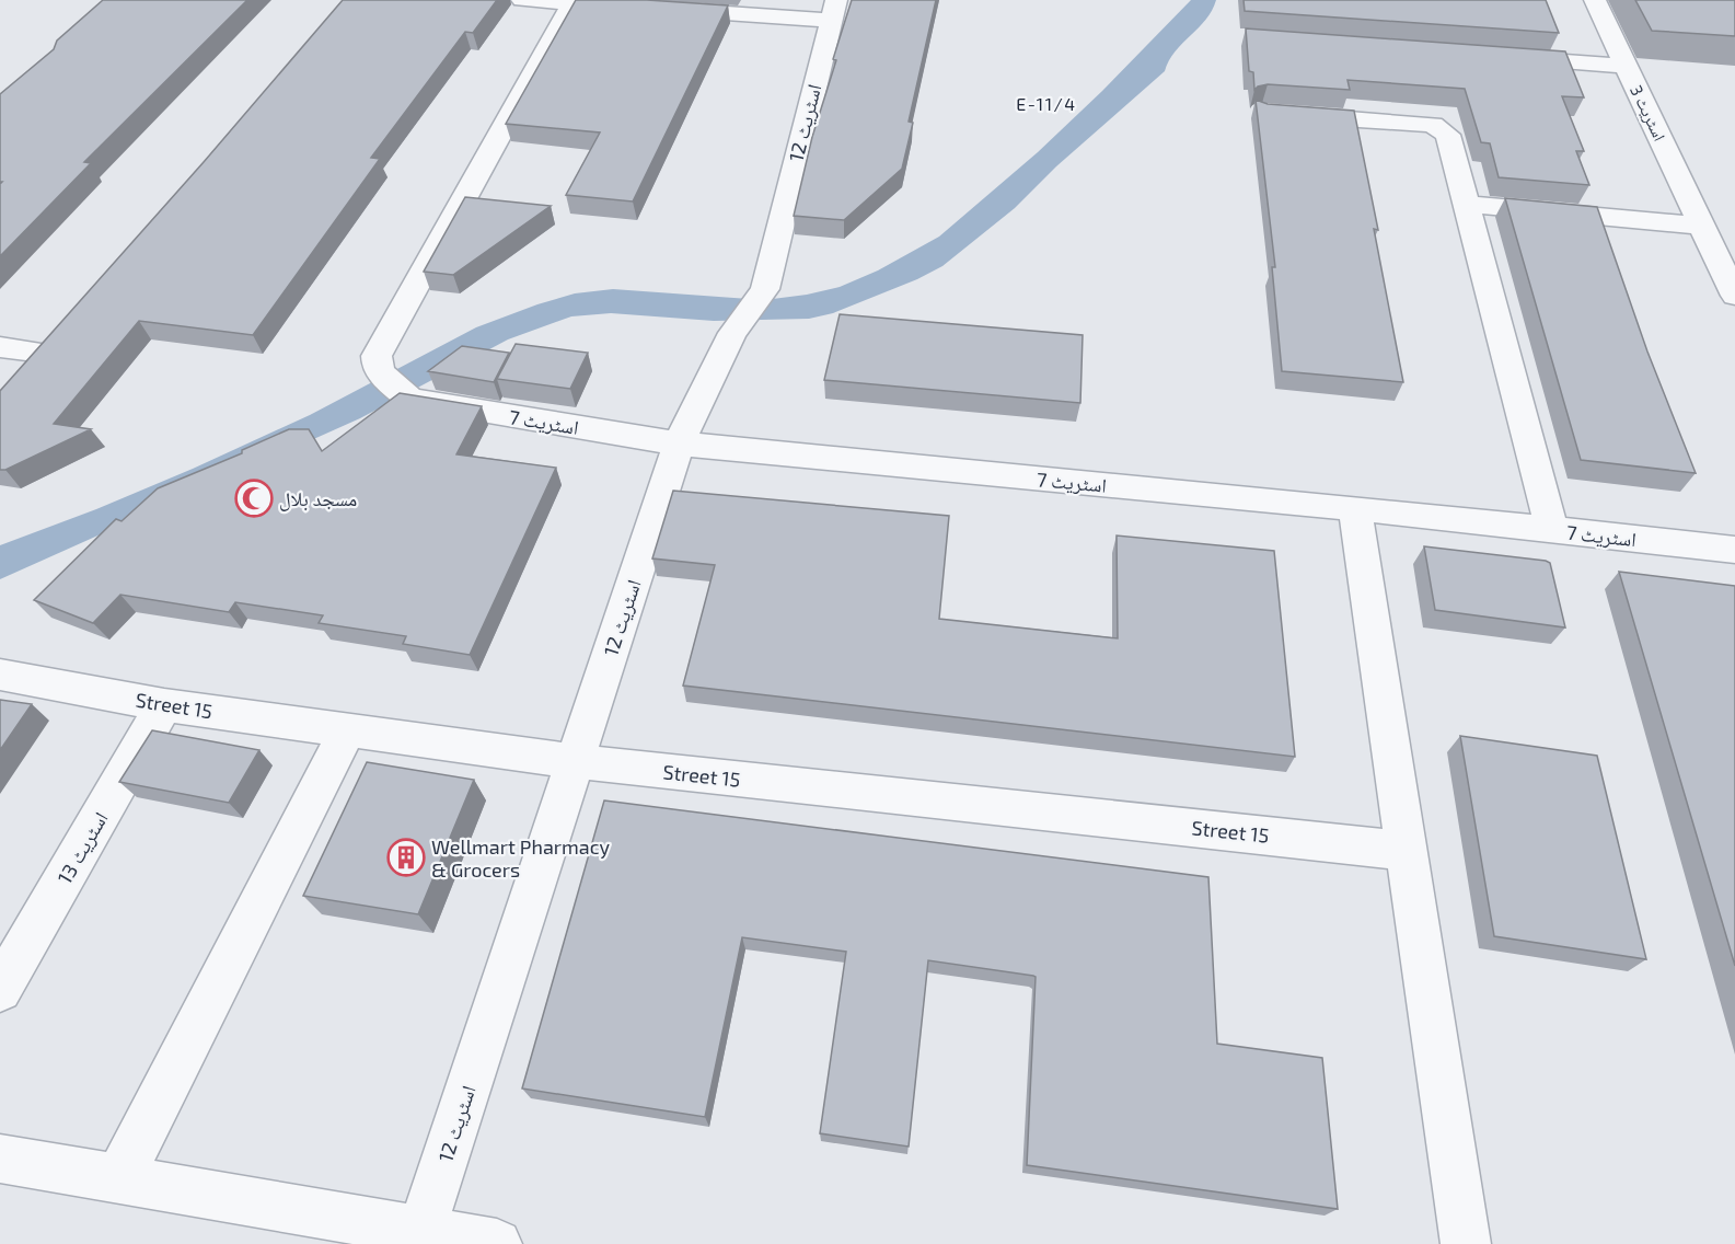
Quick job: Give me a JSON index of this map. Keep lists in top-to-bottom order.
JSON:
{
  "streets": {
    "street": [
      "اسٹریٹ 3",
      "اسٹریٹ 12",
      "اسٹریٹ 7",
      "Street 15",
      "اسٹریٹ 13"
    ]
  },
  "crossings": [
    ["اسٹریٹ 12", "اسٹریٹ 7"],
    ["اسٹریٹ 12", "Street 15"],
    ["Street 15", "اسٹریٹ 13"]
  ],
  "districts": ["E-11/4"],
  "places": {
    "mosque": ["مسجد بلال"],
    "building": ["Wellmart Pharmacy & Grocers"]
  }
}
